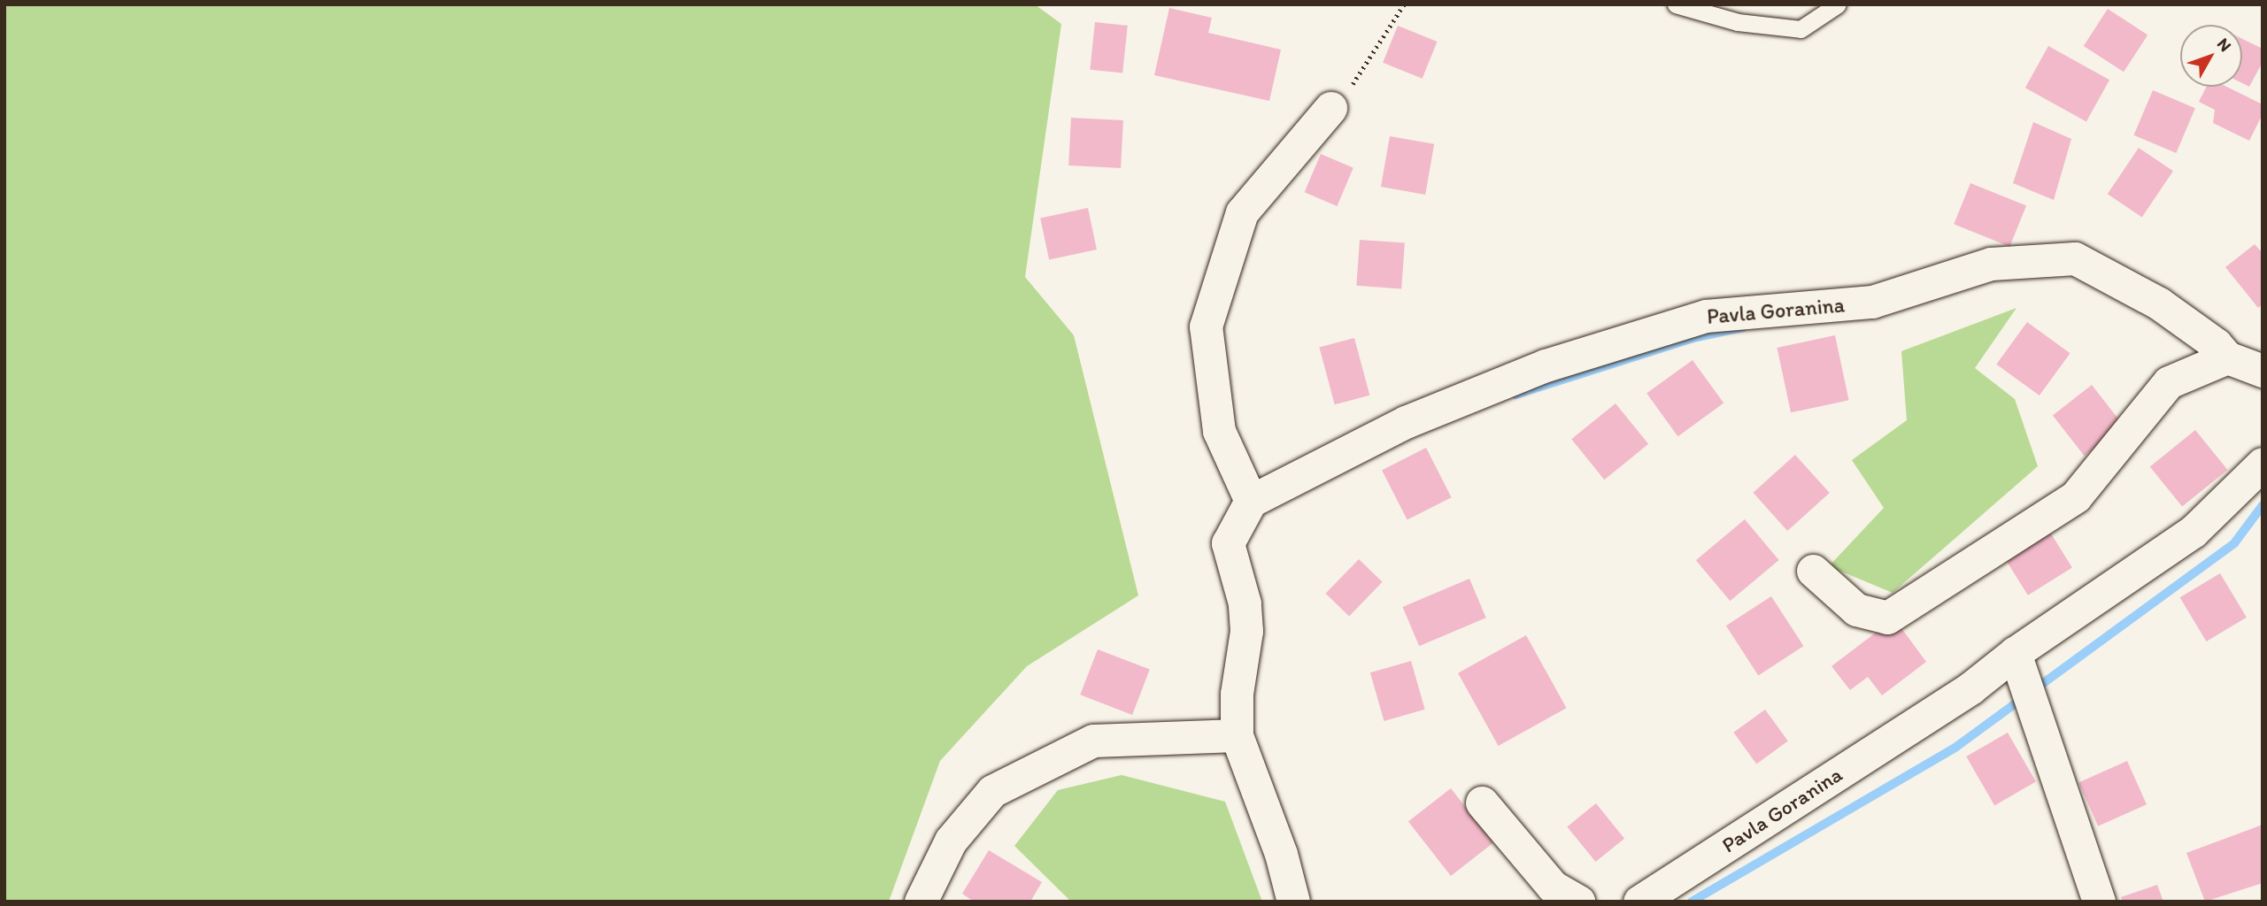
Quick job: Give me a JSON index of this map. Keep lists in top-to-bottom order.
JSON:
{
  "streets": {
    "street": ["Pavla Goranina"]
  },
  "north": "top right"
}
